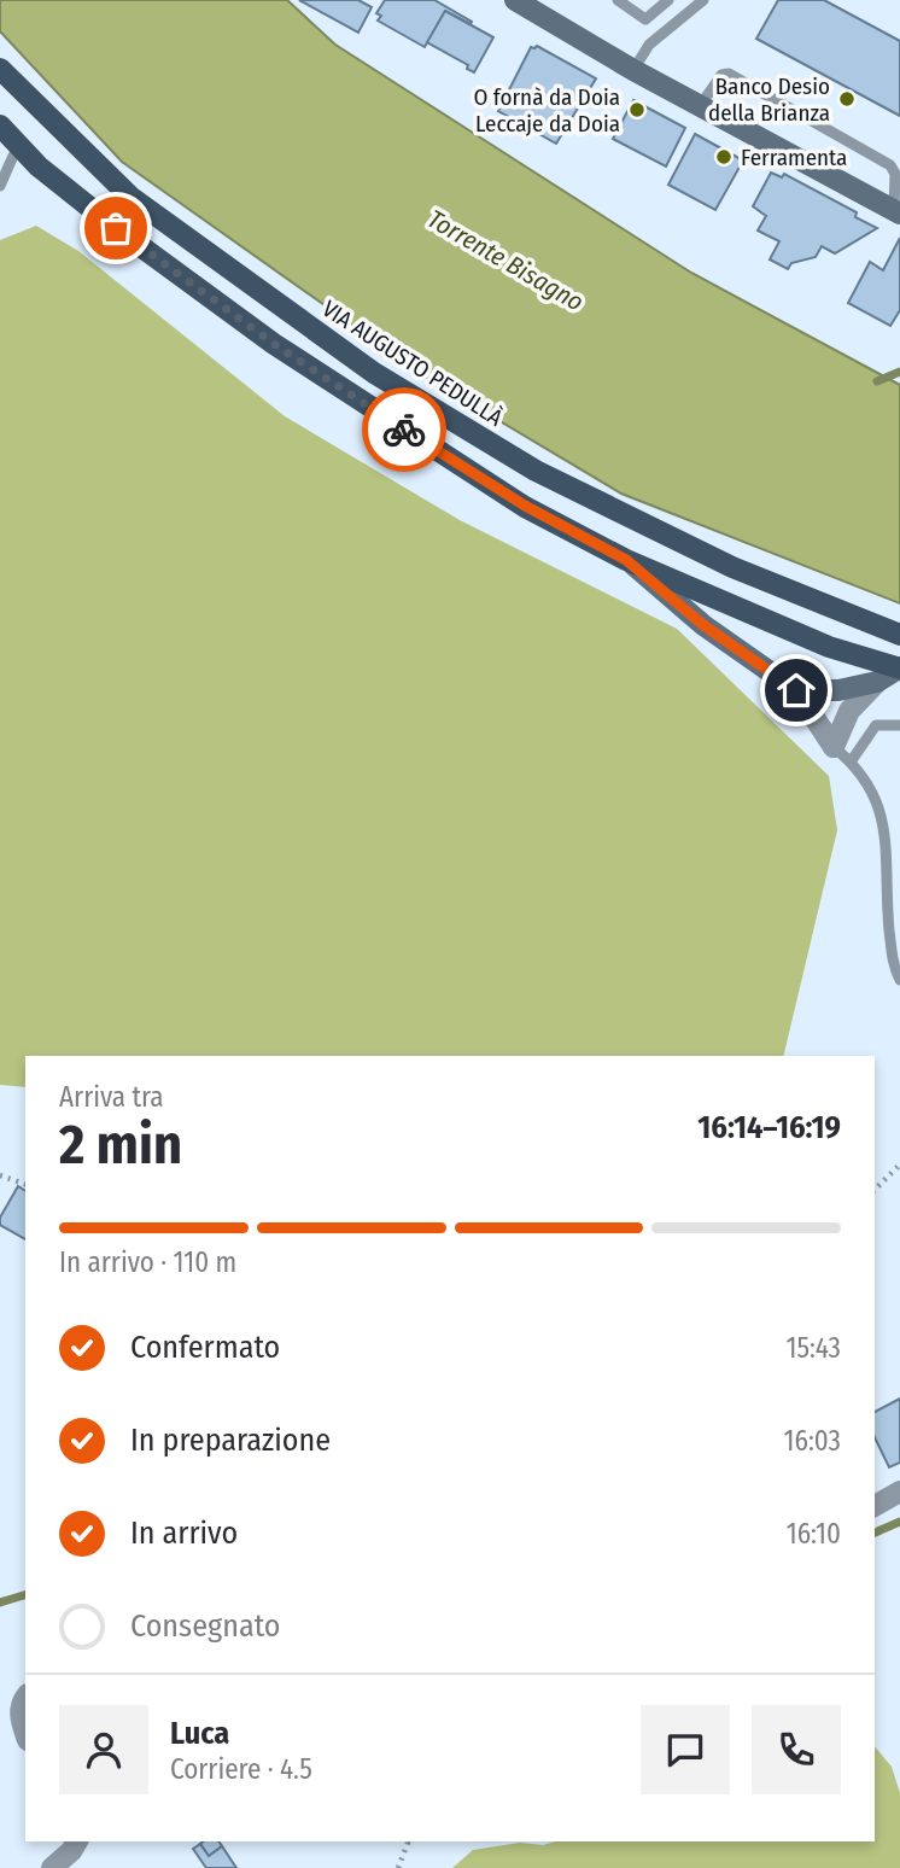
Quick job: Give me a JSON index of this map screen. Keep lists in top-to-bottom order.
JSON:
{
  "streets": {
    "main road": ["VIA AUGUSTO PEDULLÀ"]
  },
  "water": ["Torrente Bisagno"],
  "places": ["Banco Desio della Brianza", "O fornà da Doia Leccaje da Doia", "Ferramenta"],
  "page": {
    "heading": ["2 min", "Arriva tra", "16:14–16:19"],
    "panel": ["Luca", "Corriere · 4.5"],
    "bar": "In arrivo · 110 m",
    "list": [
      ["Confermato", "15:43"],
      ["In preparazione", "16:03"],
      ["In arrivo", "16:10"],
      "Consegnato"
    ]
  }
}
